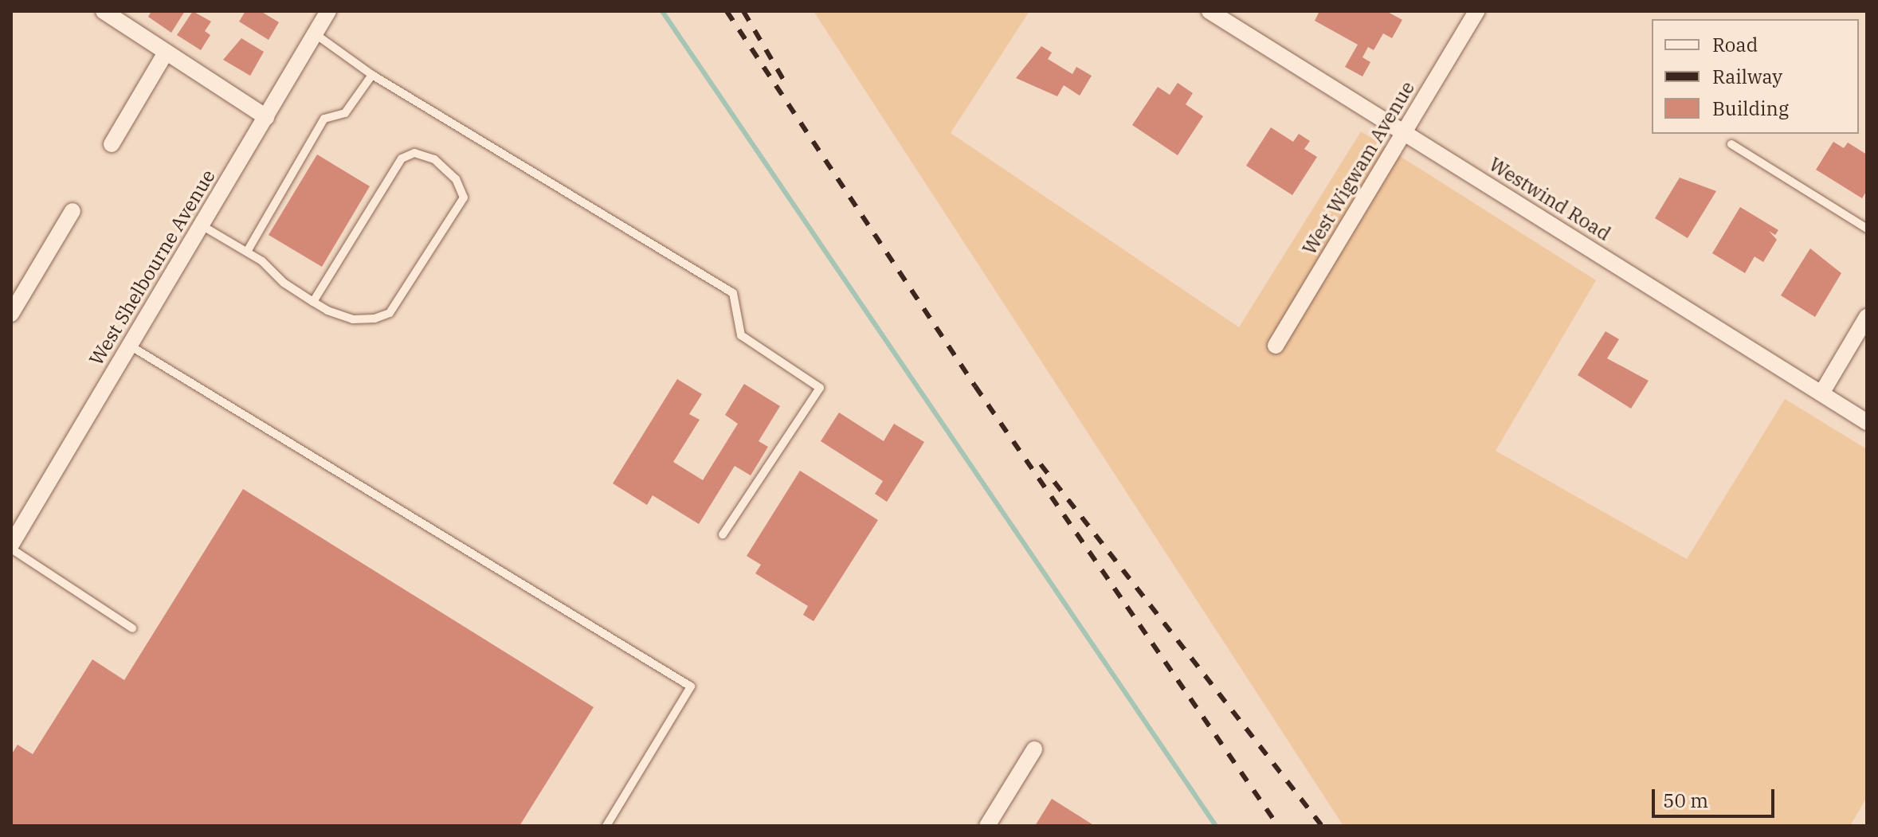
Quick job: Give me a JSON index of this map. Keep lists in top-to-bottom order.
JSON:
{
  "streets": {
    "street": ["West Wigwam Avenue", "Westwind Road", "West Shelbourne Avenue"]
  },
  "crossings": [
    ["West Wigwam Avenue", "Westwind Road"]
  ],
  "legend": ["Road", "Railway", "Building"],
  "scale_bar": "50 m"
}
